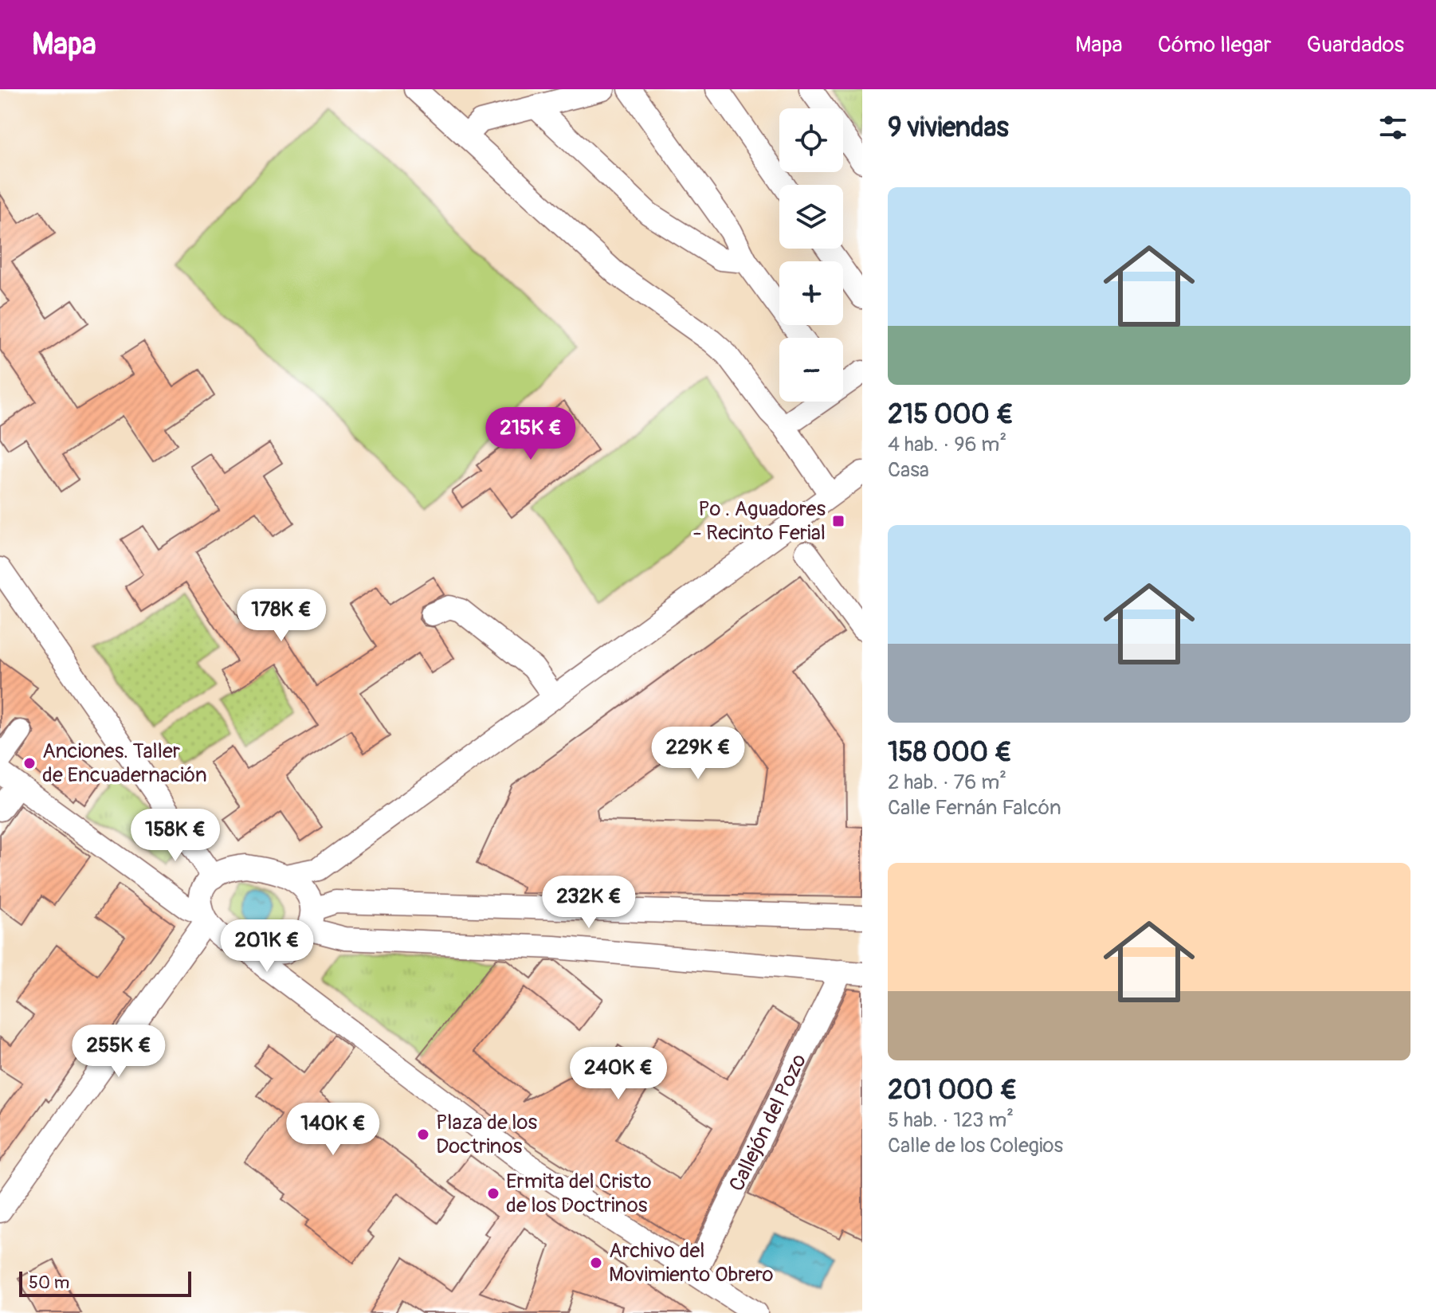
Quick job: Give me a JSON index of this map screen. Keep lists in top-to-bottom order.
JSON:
{
  "streets": {
    "street": ["Callejón del Pozo"]
  },
  "places": {
    "transit": ["Pº . Aguadores - Recinto Ferial"],
    "other": [
      "Anciones. Taller de Encuadernación",
      "Plaza de los Doctrinos",
      "Ermita del Cristo de los Doctrinos",
      "Archivo del Movimiento Obrero"
    ]
  },
  "scale_bar": "50 m",
  "page": {
    "header": "Mapa",
    "nav": ["Mapa", "Cómo llegar", "Guardados"],
    "heading": "9 viviendas",
    "map_buttons": ["+", "−"],
    "list": [
      {
        "name": "215 000 €",
        "note": "4 hab. · 96 m² · Casa"
      },
      {
        "name": "158 000 €",
        "note": "2 hab. · 76 m² · Calle Fernán Falcón"
      },
      {
        "name": "201 000 €",
        "note": "5 hab. · 123 m² · Calle de los Colegios"
      }
    ],
    "price": [
      "215K €",
      "178K €",
      "229K €",
      "158K €",
      "232K €",
      "201K €",
      "255K €",
      "240K €",
      "140K €"
    ],
    "scale": "50 m"
  }
}
